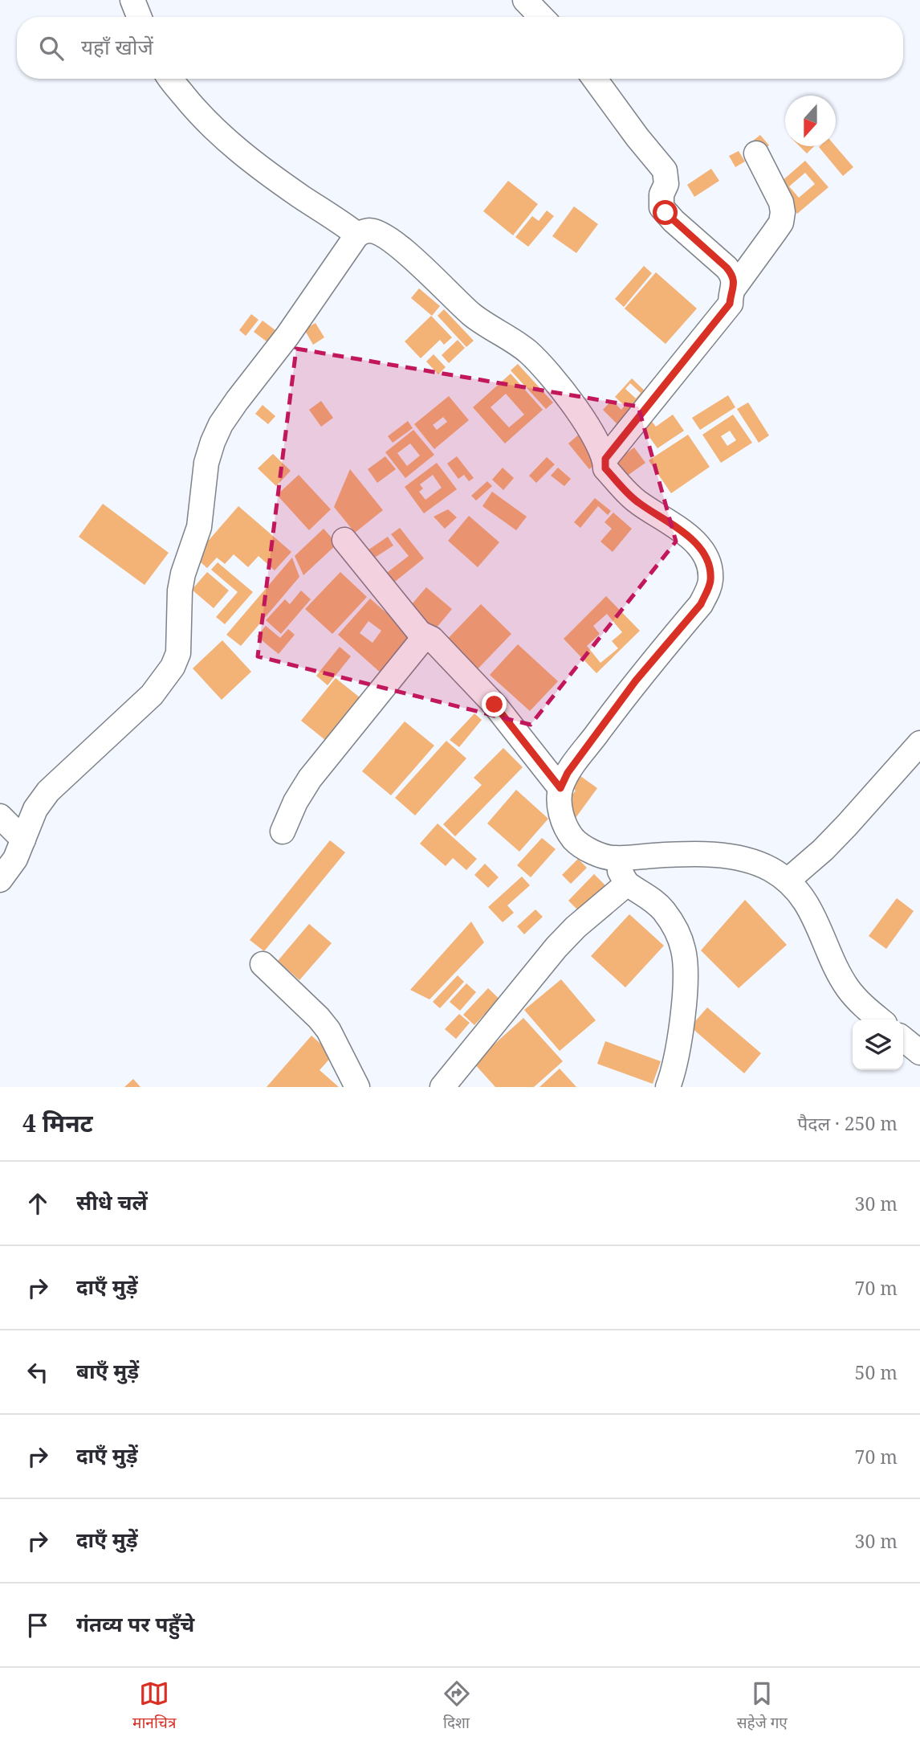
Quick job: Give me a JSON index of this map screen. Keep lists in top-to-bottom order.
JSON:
{
  "north": "bottom",
  "page": {
    "search": "यहाँ खोजें",
    "heading": ["4 मिनट", "पैदल · 250 m"],
    "list": [
      ["सीधे चलें", "30 m"],
      ["दाएँ मुड़ें", "70 m"],
      ["बाएँ मुड़ें", "50 m"],
      ["दाएँ मुड़ें", "70 m"],
      ["दाएँ मुड़ें", "30 m"],
      "गंतव्य पर पहुँचे"
    ],
    "nav": ["मानचित्र", "दिशा", "सहेजे गए"]
  }
}
